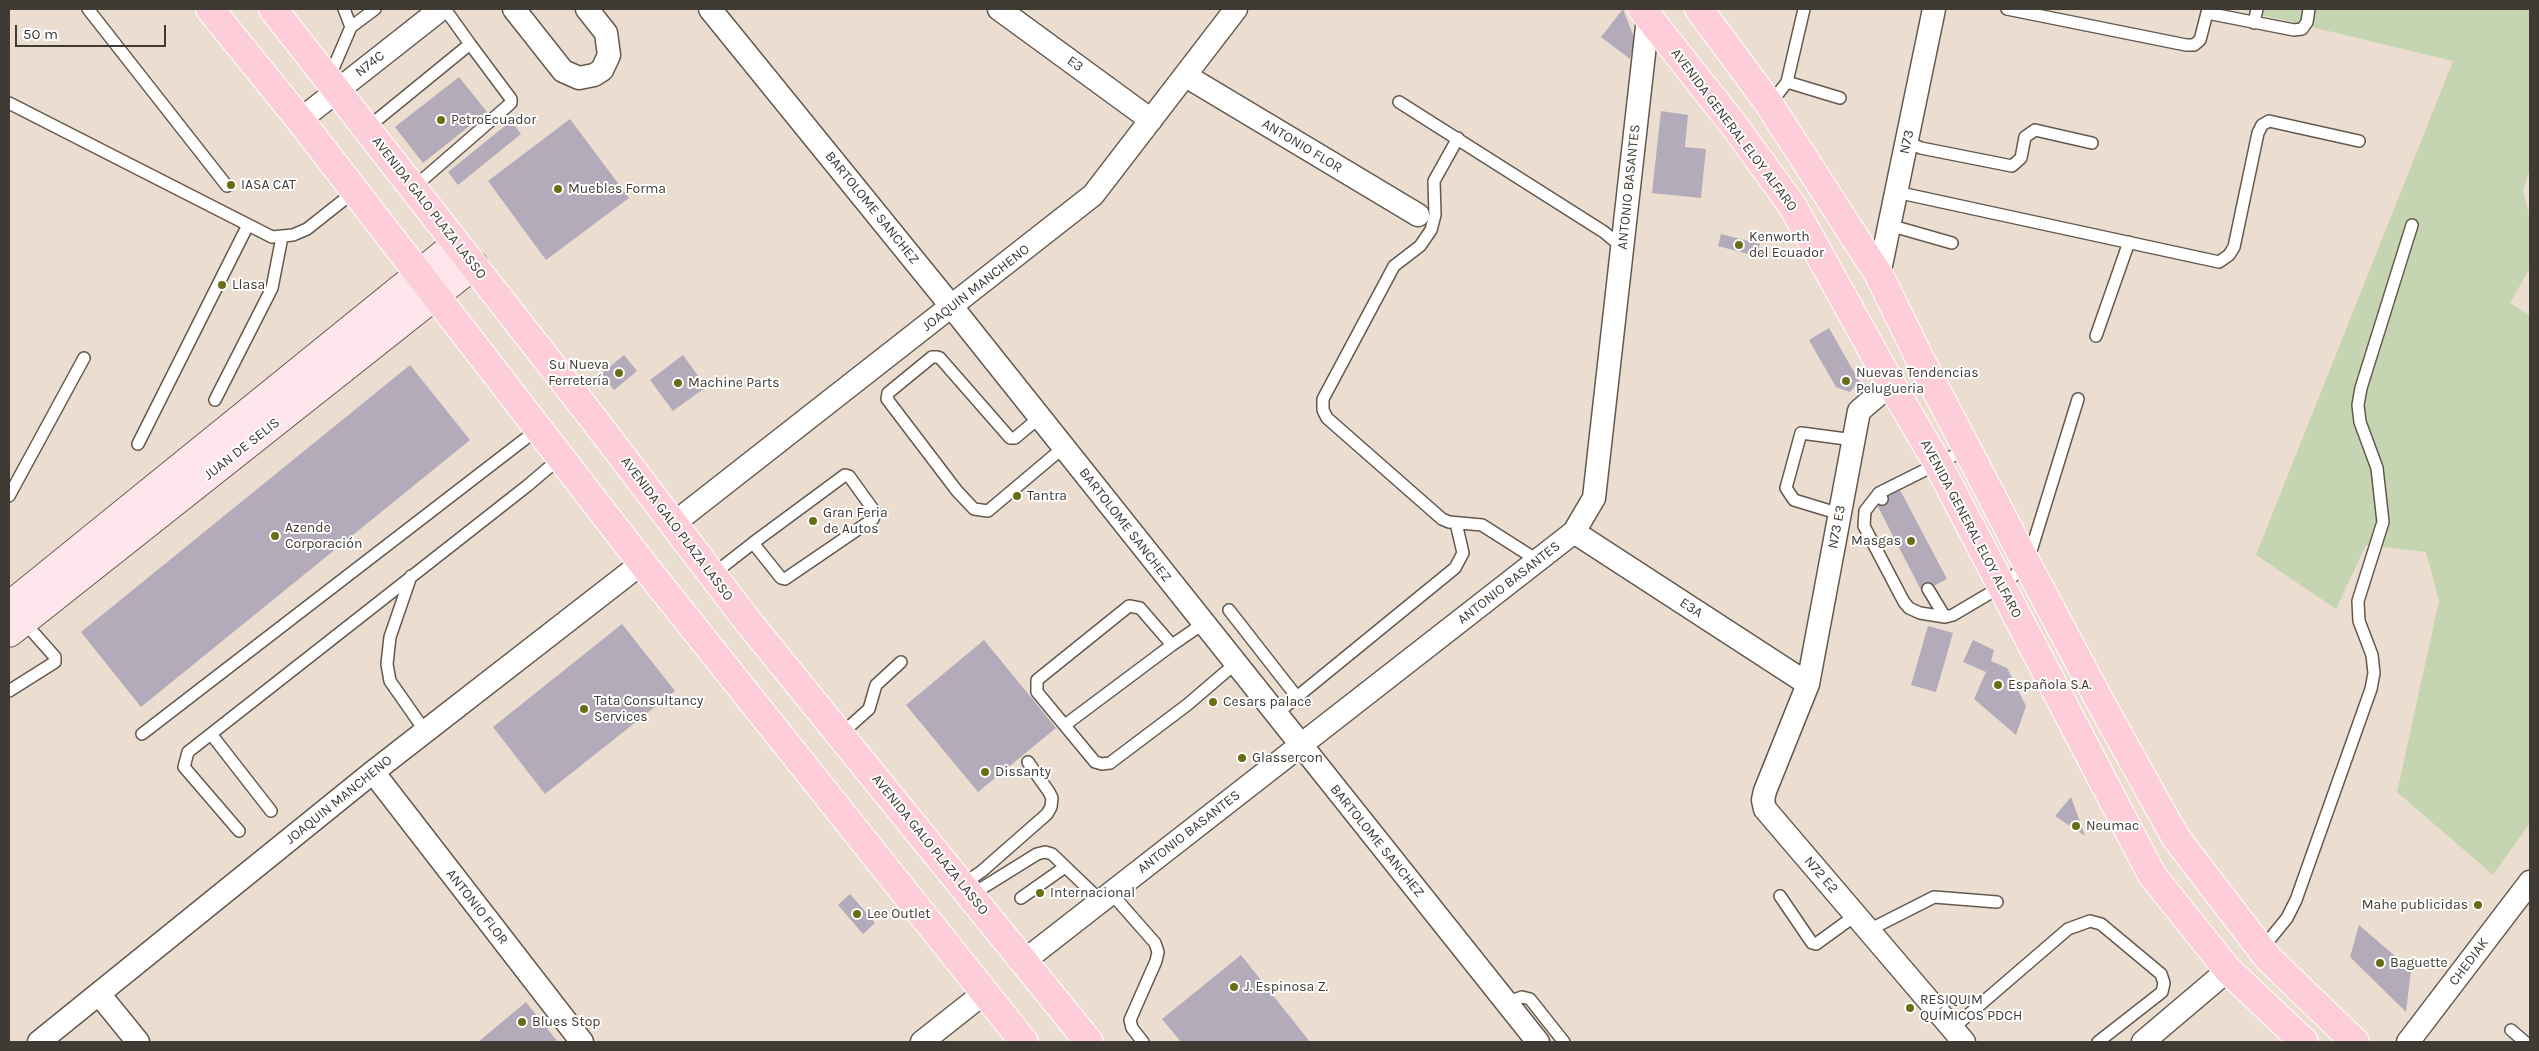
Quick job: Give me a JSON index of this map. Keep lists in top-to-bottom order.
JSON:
{
  "streets": {
    "main road": ["AVENIDA GENERAL ELOY ALFARO", "AVENIDA GALO PLAZA LASSO", "JUAN DE SELIS"],
    "street": [
      "N74C",
      "E3",
      "N73",
      "ANTONIO FLOR",
      "ANTONIO BASANTES",
      "BARTOLOME SANCHEZ",
      "JOAQUIN MANCHENO",
      "N73 E3",
      "E3A",
      "N72 E2",
      "CHEDIAK"
    ]
  },
  "crossings": [
    ["N74C", "AVENIDA GALO PLAZA LASSO"],
    ["E3", "JOAQUIN MANCHENO"],
    ["AVENIDA GENERAL ELOY ALFARO", "ANTONIO BASANTES"],
    ["AVENIDA GENERAL ELOY ALFARO", "N73 E3"],
    ["ANTONIO FLOR", "JOAQUIN MANCHENO"],
    ["ANTONIO BASANTES", "AVENIDA GALO PLAZA LASSO"],
    ["ANTONIO BASANTES", "BARTOLOME SANCHEZ"],
    ["ANTONIO BASANTES", "E3A"],
    ["AVENIDA GALO PLAZA LASSO", "JOAQUIN MANCHENO"],
    ["AVENIDA GALO PLAZA LASSO", "JUAN DE SELIS"],
    ["BARTOLOME SANCHEZ", "JOAQUIN MANCHENO"],
    ["N73 E3", "E3A"],
    ["N73 E3", "N72 E2"],
    ["E3A", "N72 E2"]
  ],
  "places": [
    "PetroEcuador",
    "IASA CAT",
    "Muebles Forma",
    "Kenworth del Ecuador",
    "Llasa",
    "Su Nueva Ferretería",
    "Nuevas Tendencias Pelugueria",
    "Machine Parts",
    "Tantra",
    "Gran Feria de Autos",
    "Azende Corporación",
    "Masgas",
    "Española S.A.",
    "Cesars palace",
    "Tata Consultancy Services",
    "Glassercon",
    "Dissanty",
    "Neumac",
    "Internacional",
    "Mahe publicidas",
    "Lee Outlet",
    "Baguette",
    "J. Espinosa Z.",
    "RESIQUIM QUÍMICOS PDCH",
    "Blues Stop"
  ],
  "scale_bar": "50 m"
}
